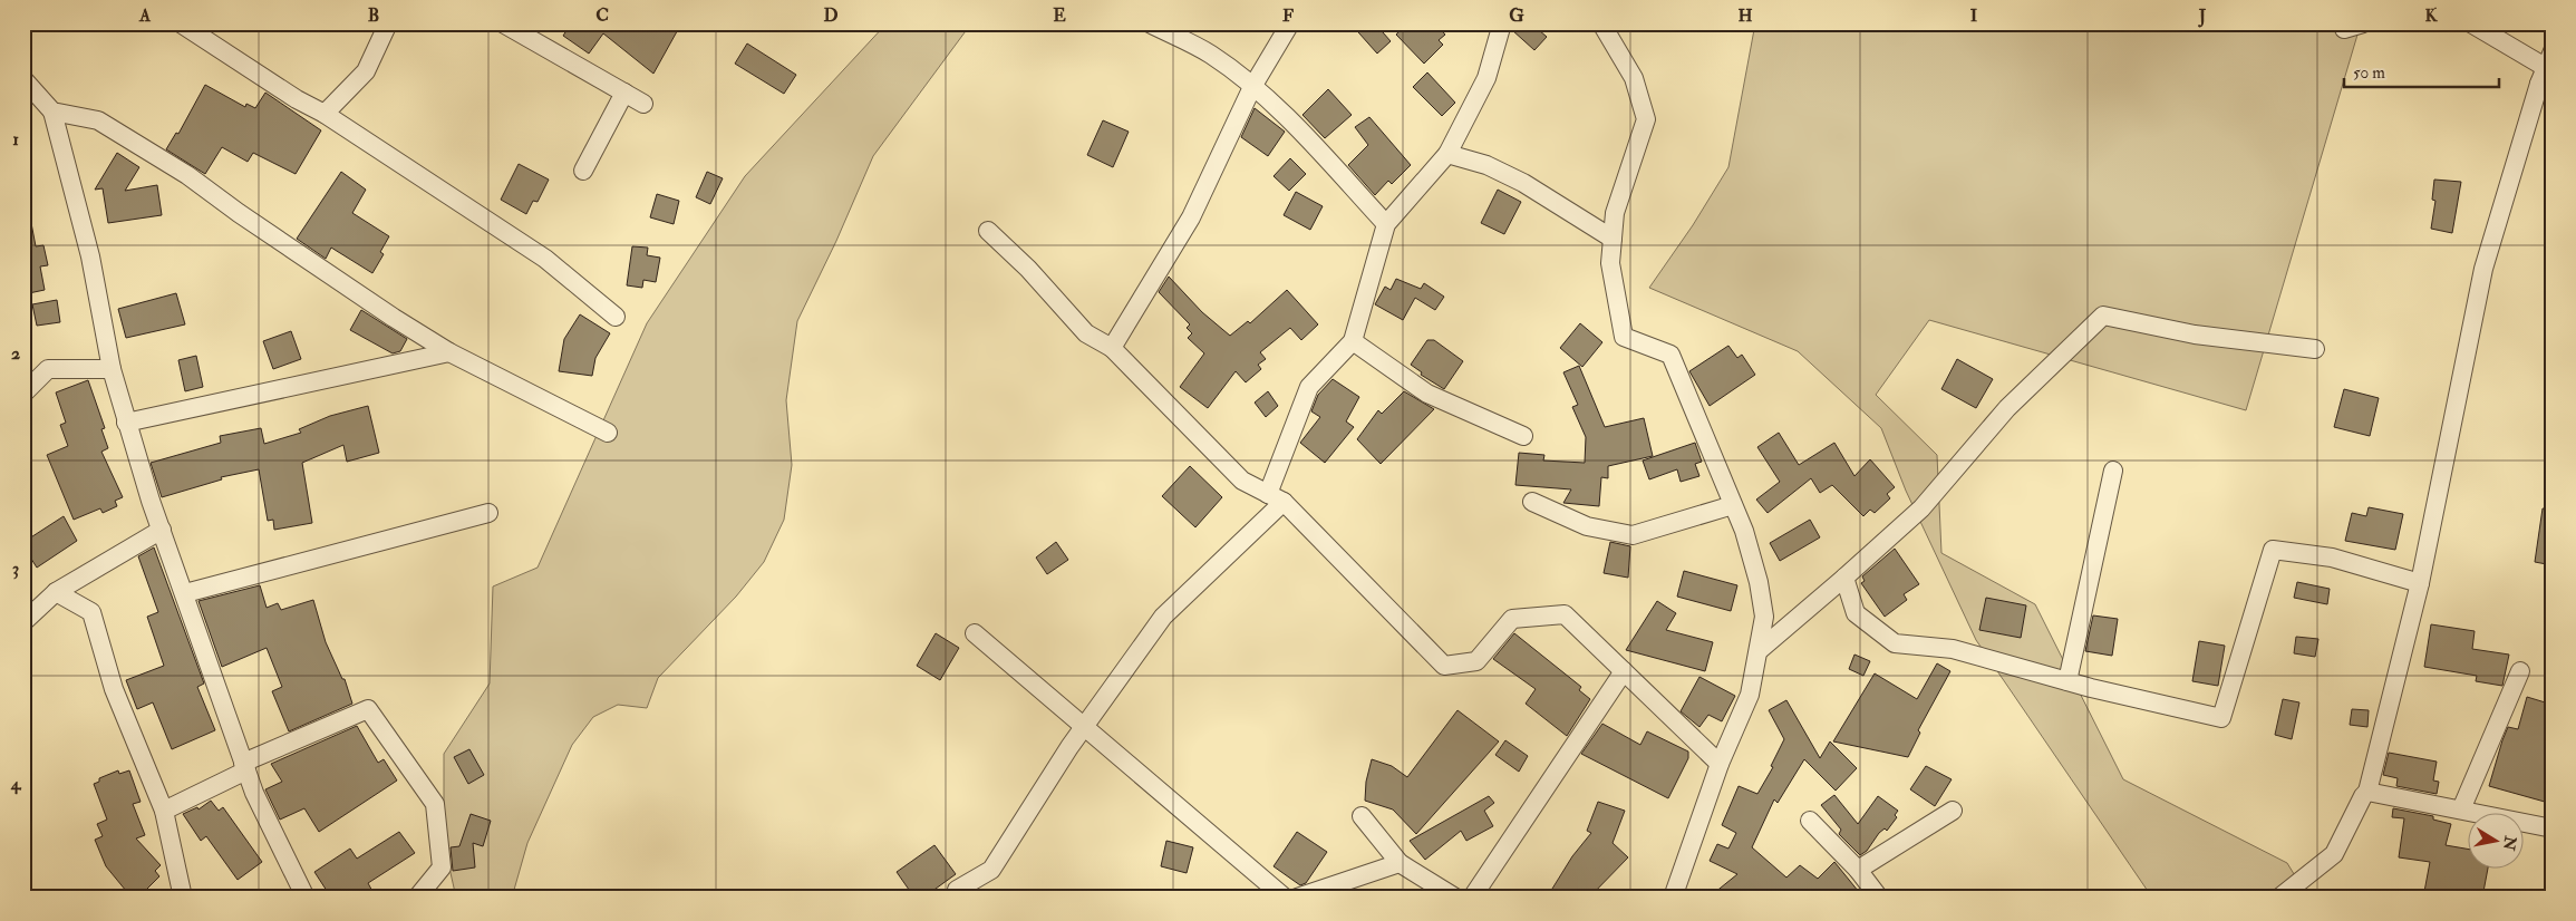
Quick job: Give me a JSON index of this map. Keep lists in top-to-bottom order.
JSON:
{
  "scale_bar": "50 m",
  "north": "right",
  "grid": {
    "columns": [
      "A",
      "B",
      "C",
      "D",
      "E",
      "F",
      "G",
      "H",
      "I",
      "J",
      "K"
    ],
    "rows": [
      "1",
      "2",
      "3",
      "4"
    ]
  }
}
